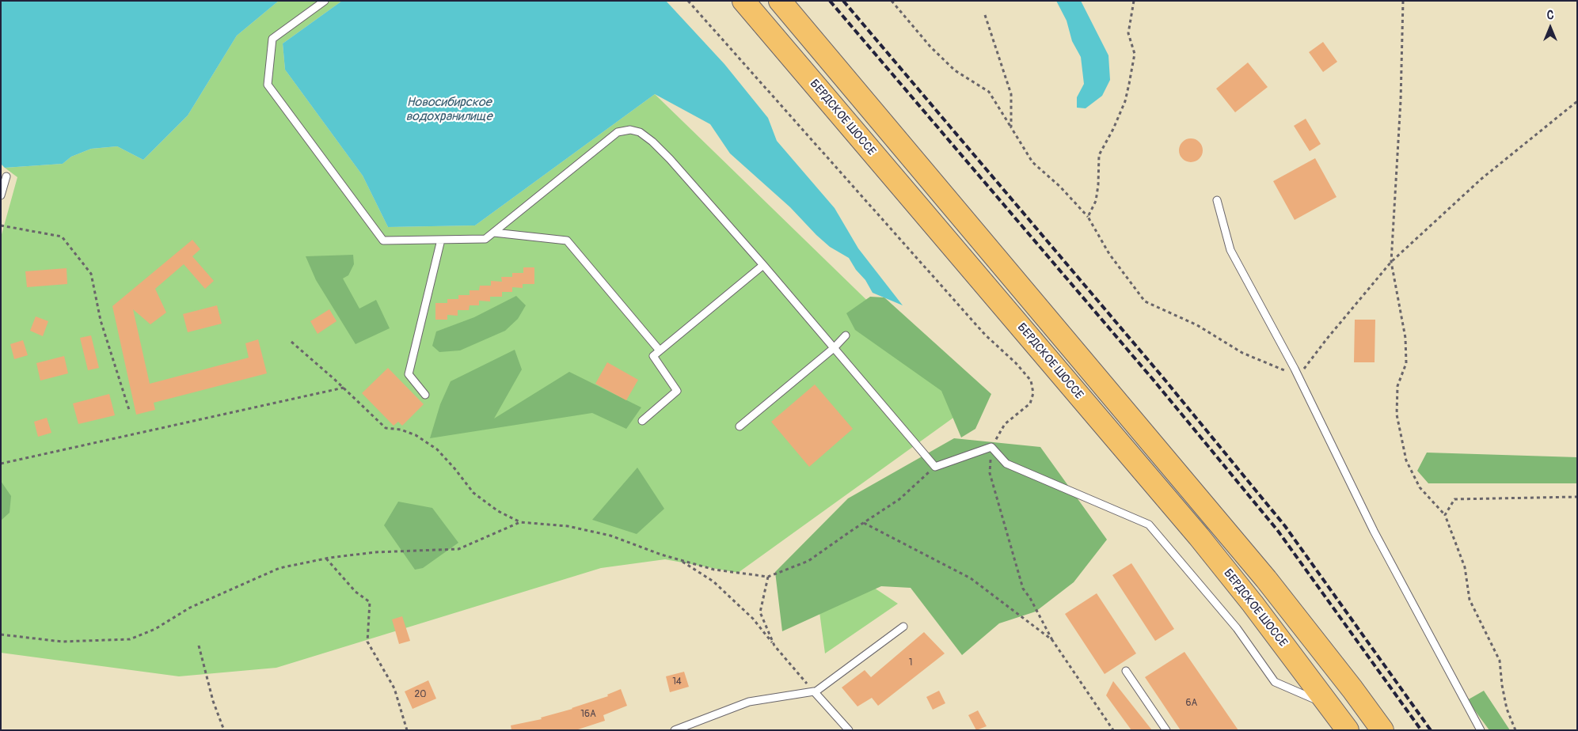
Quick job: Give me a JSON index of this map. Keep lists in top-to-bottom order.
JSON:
{
  "streets": {
    "highway": ["БЕРДСКОЕ ШОССЕ"]
  },
  "water": ["Новосибирское водохранилище"],
  "house_numbers": [
    "1",
    "14",
    "20",
    "6А",
    "16А"
  ],
  "north": "top"
}
